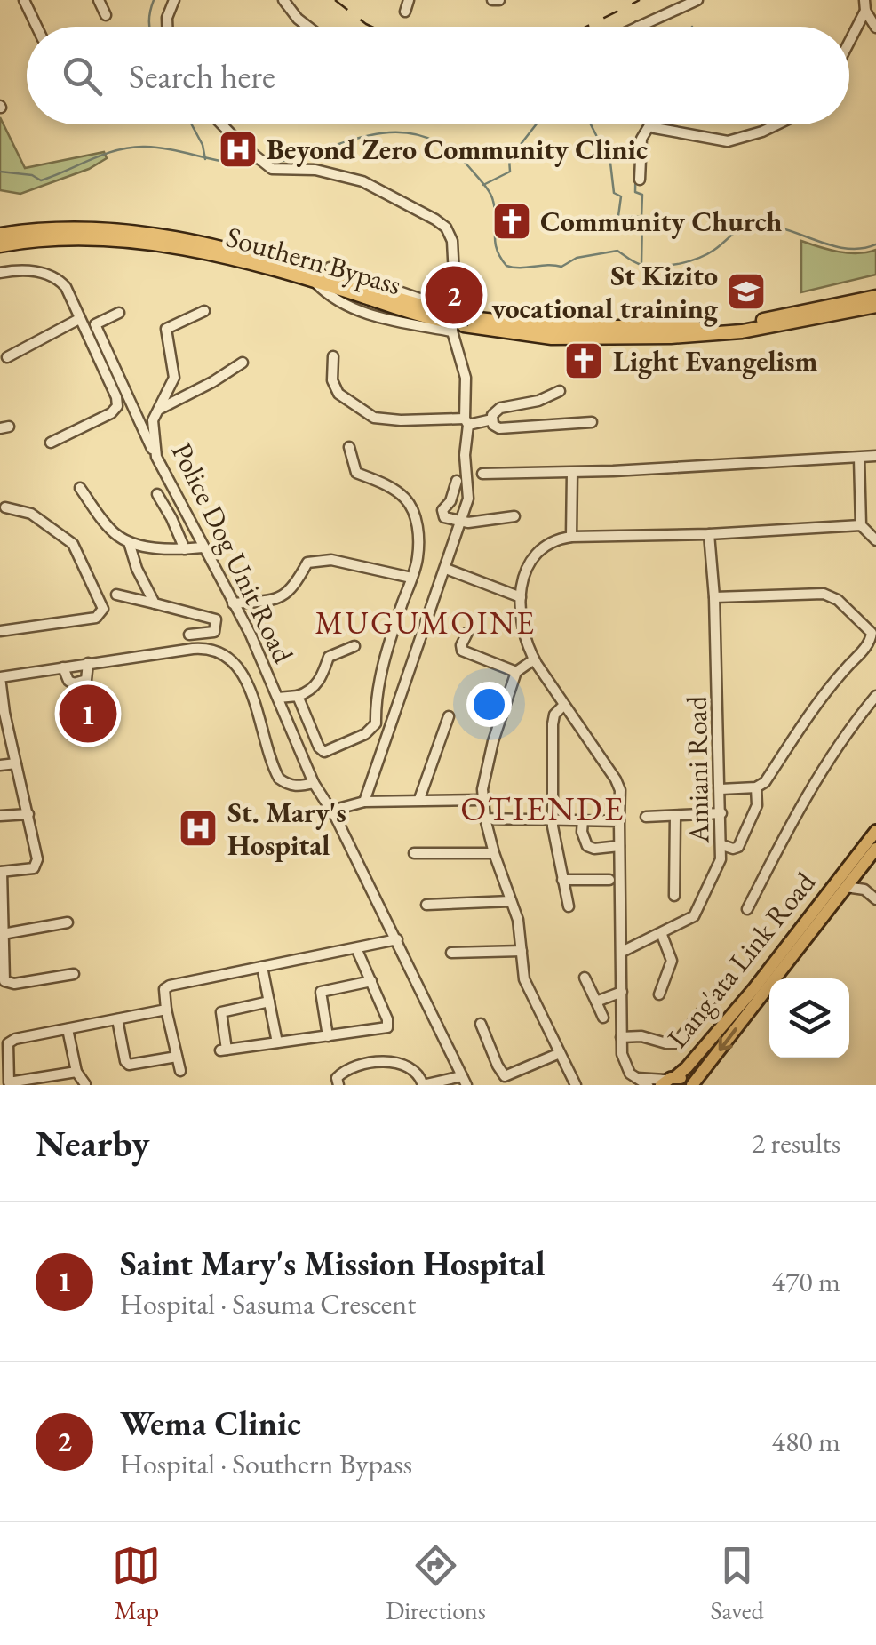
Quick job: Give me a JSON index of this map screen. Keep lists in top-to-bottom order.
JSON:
{
  "streets": {
    "highway": ["Southern Bypass"],
    "main road": ["Lang'ata Link Road"],
    "street": ["Police Dog Unit Road", "Amiani Road"]
  },
  "districts": ["MUGUMOINE", "OTIENDE"],
  "places": {
    "hospital": ["Beyond Zero Community Clinic", "St. Mary's Hospital"],
    "church": ["Community Church", "Light Evangelism"],
    "school or university": ["St Kizito vocational training"]
  },
  "page": {
    "search": "Search here",
    "pins": ["2", "1"],
    "heading": ["Nearby", "2 results"],
    "list": [
      {
        "mark": "1",
        "name": "Saint Mary's Mission Hospital",
        "note": "Hospital · Sasuma Crescent",
        "value": "470 m"
      },
      {
        "mark": "2",
        "name": "Wema Clinic",
        "note": "Hospital · Southern Bypass",
        "value": "480 m"
      }
    ],
    "nav": ["Map", "Directions", "Saved"]
  }
}
